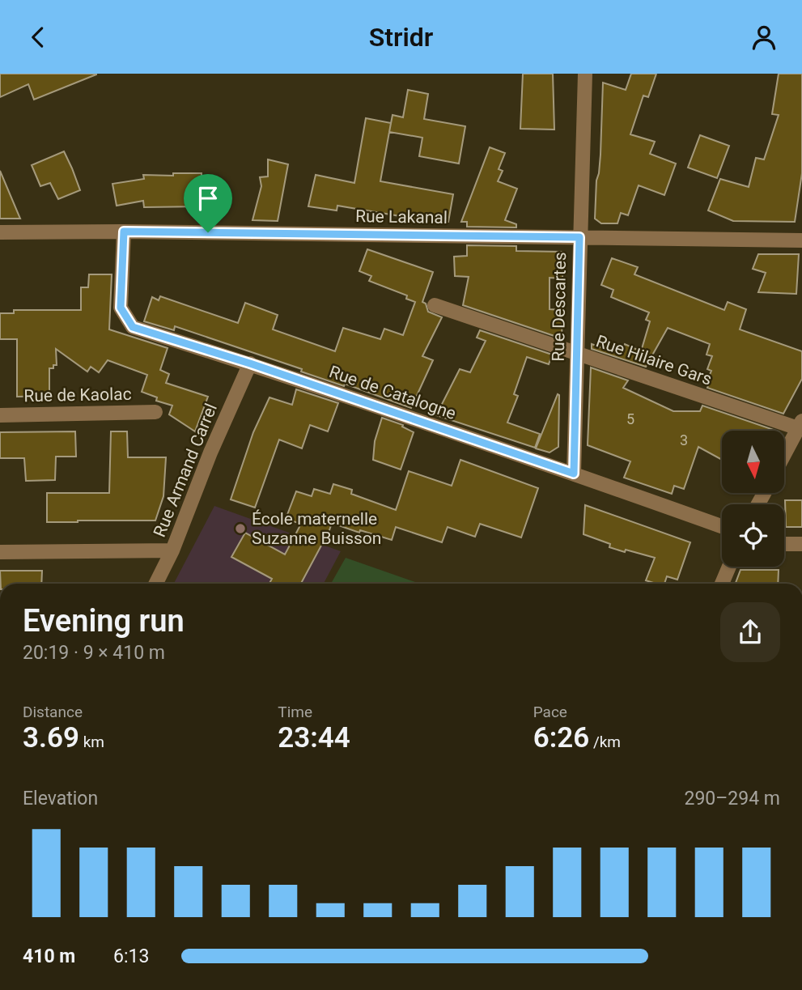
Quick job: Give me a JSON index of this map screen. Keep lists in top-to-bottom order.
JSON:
{
  "streets": {
    "street": [
      "Rue Lakanal",
      "Rue Descartes",
      "Rue Hilaire Gars",
      "Rue de Catalogne",
      "Rue de Kaolac",
      "Rue Armand Carrel"
    ]
  },
  "crossings": [
    ["Rue Lakanal", "Rue Descartes"],
    ["Rue Lakanal", "Rue de Catalogne"],
    ["Rue Descartes", "Rue Hilaire Gars"],
    ["Rue Descartes", "Rue de Catalogne"],
    ["Rue de Catalogne", "Rue Armand Carrel"]
  ],
  "places": ["École maternelle Suzanne Buisson"],
  "house_numbers": ["5", "3"],
  "north": "bottom",
  "page": {
    "header": "Stridr",
    "heading": ["Evening run", "20:19 · 9 × 410 m"],
    "stats": [
      ["Distance", "3.69 km"],
      ["Time", "23:44"],
      ["Pace", "6:26 /km"]
    ],
    "chart": ["Elevation", "290–294 m"],
    "list": [
      {
        "name": "410 m",
        "note": "6:13"
      }
    ]
  }
}
